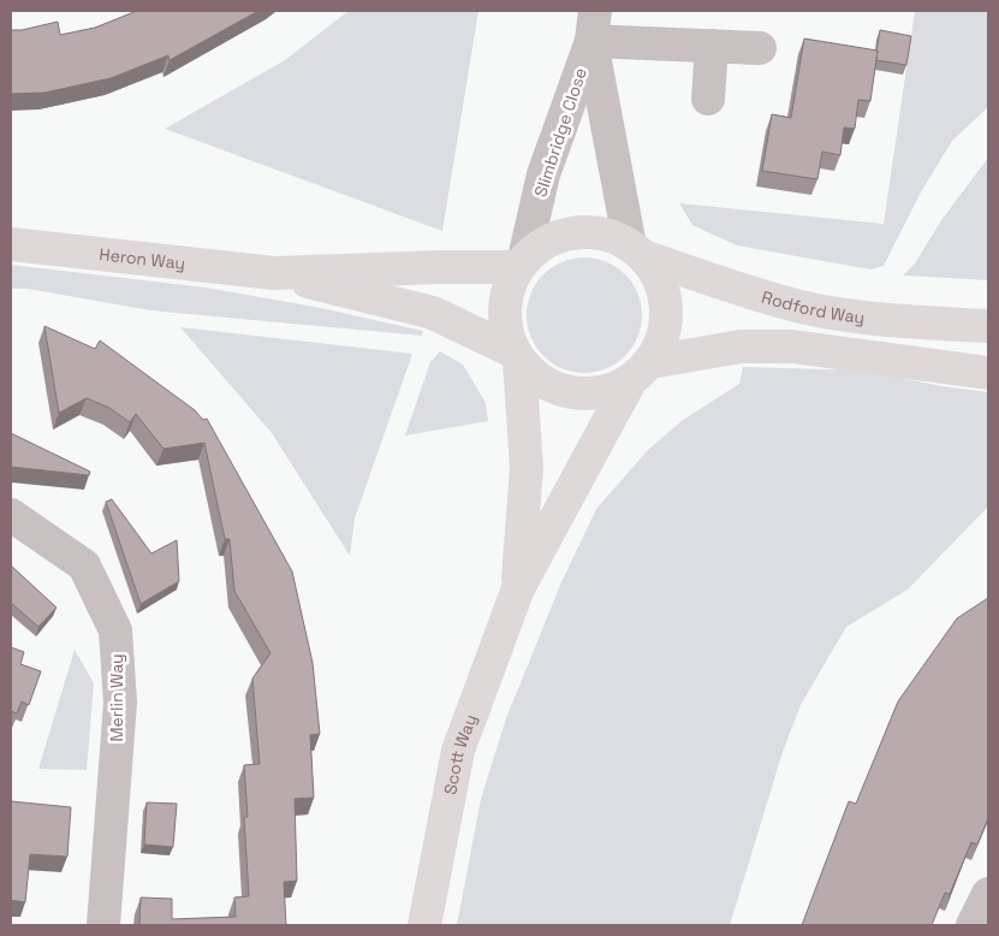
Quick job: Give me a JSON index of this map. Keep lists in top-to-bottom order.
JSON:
{
  "streets": {
    "street": [
      "Slimbridge Close",
      "Heron Way",
      "Rodford Way",
      "Merlin Way",
      "Scott Way"
    ]
  },
  "crossings": [
    ["Slimbridge Close", "Heron Way"],
    ["Slimbridge Close", "Rodford Way"],
    ["Slimbridge Close", "Scott Way"],
    ["Heron Way", "Rodford Way"],
    ["Heron Way", "Scott Way"],
    ["Rodford Way", "Scott Way"]
  ]
}
